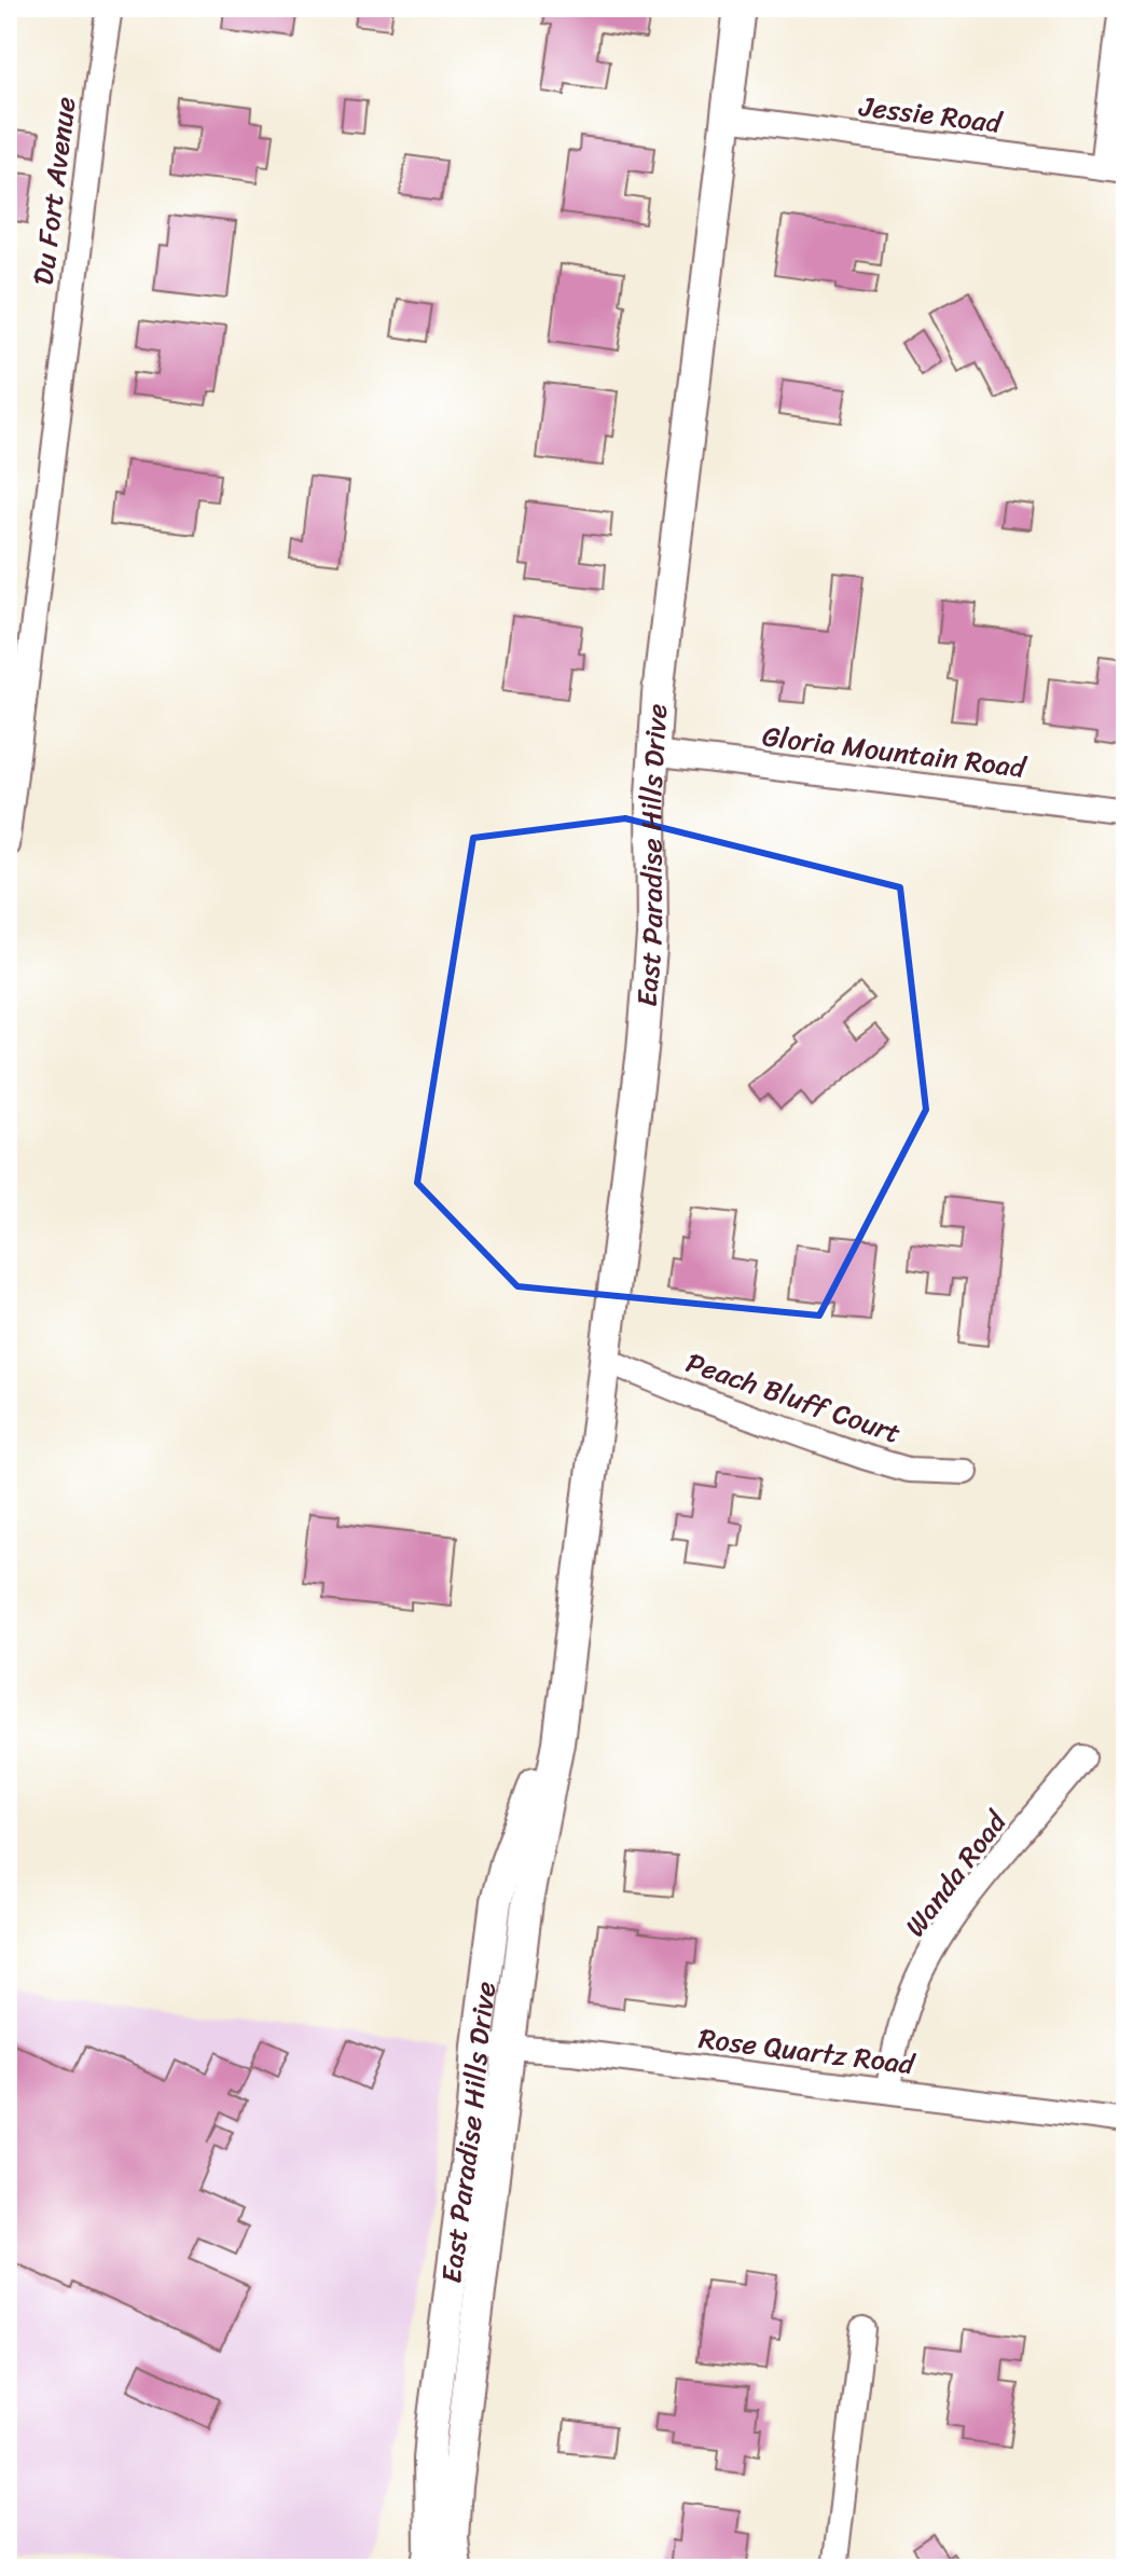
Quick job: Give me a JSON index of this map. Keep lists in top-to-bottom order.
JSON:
{
  "streets": {
    "main road": ["East Paradise Hills Drive"],
    "street": [
      "Jessie Road",
      "Du Fort Avenue",
      "Gloria Mountain Road",
      "Peach Bluff Court",
      "Wanda Road",
      "Rose Quartz Road"
    ]
  },
  "crossings": [
    ["Jessie Road", "East Paradise Hills Drive"],
    ["Gloria Mountain Road", "East Paradise Hills Drive"],
    ["East Paradise Hills Drive", "Peach Bluff Court"],
    ["East Paradise Hills Drive", "Rose Quartz Road"],
    ["Wanda Road", "Rose Quartz Road"]
  ]
}
